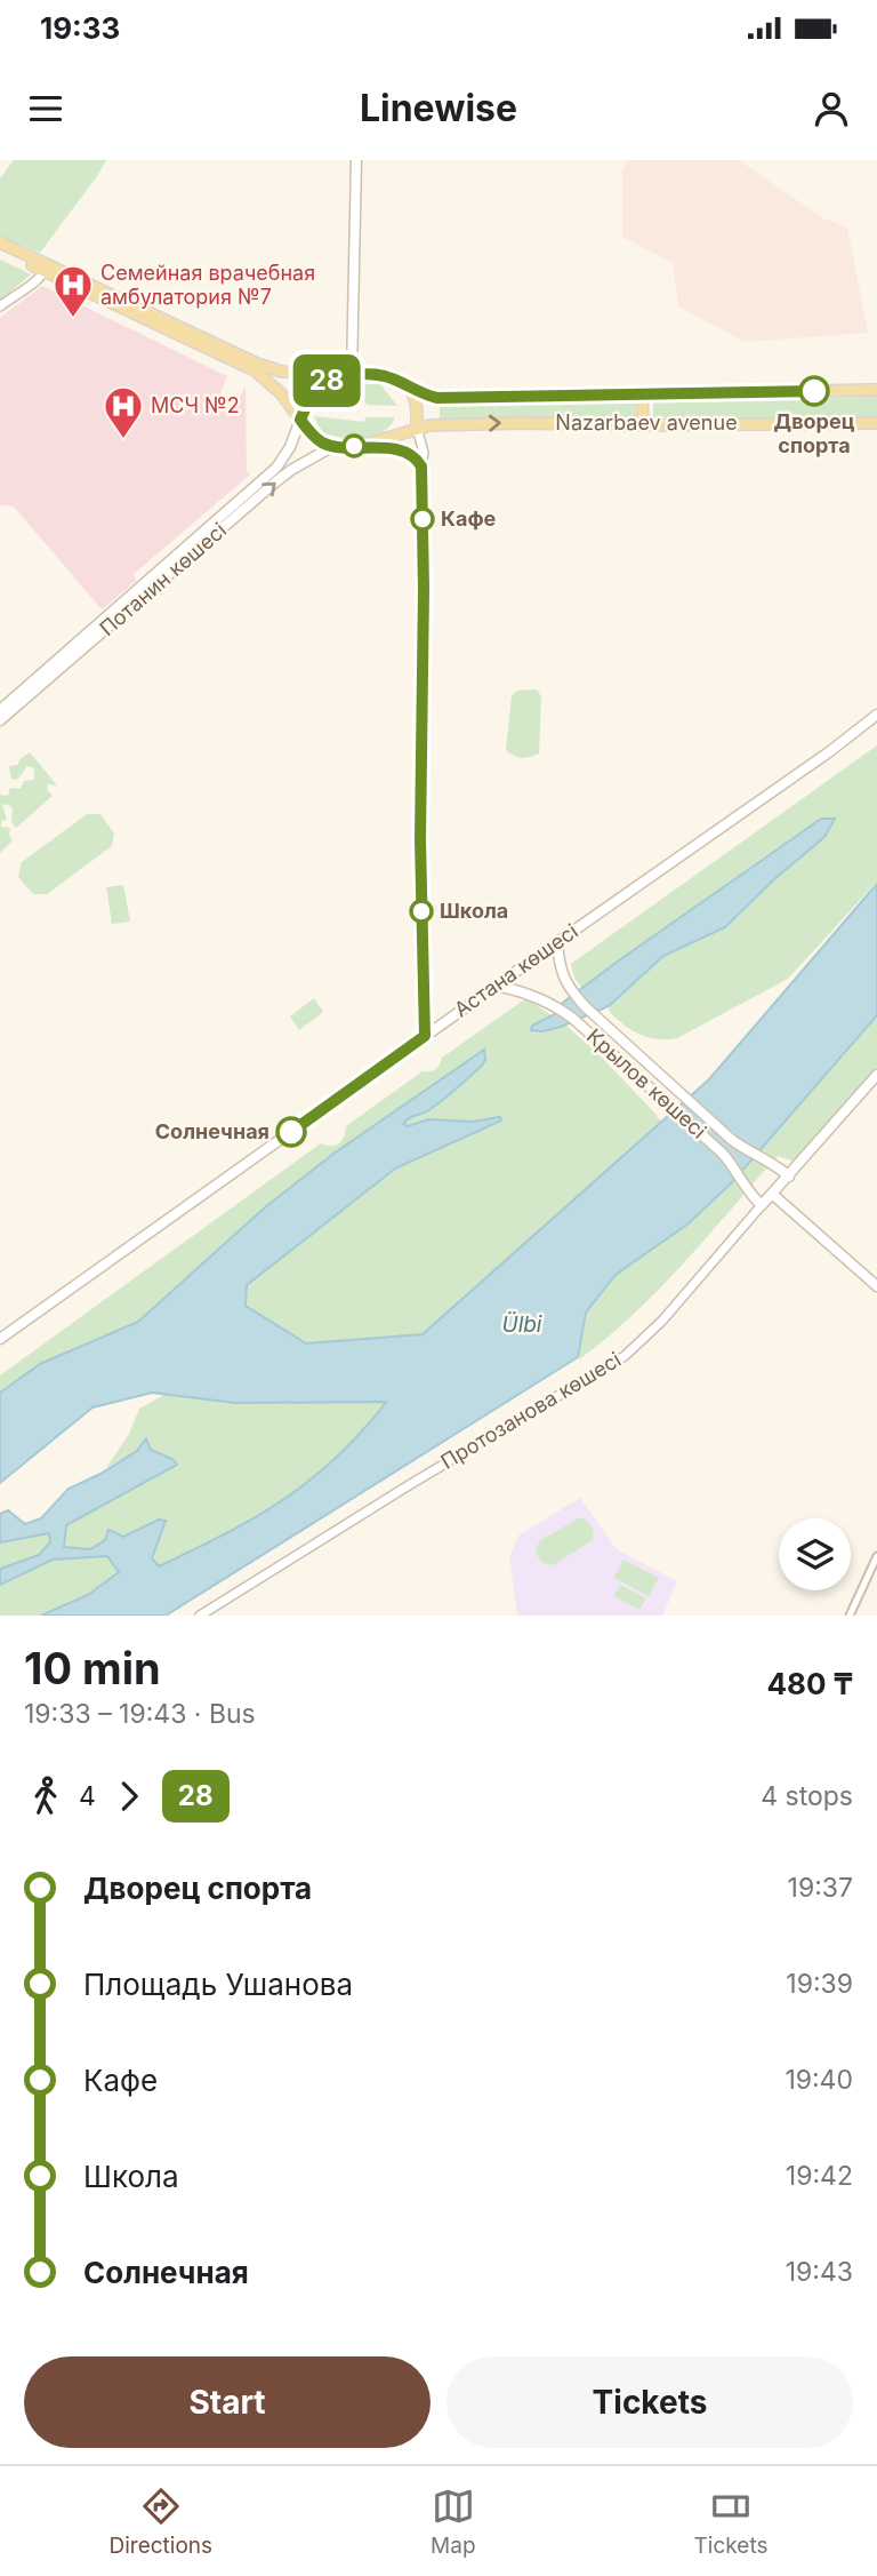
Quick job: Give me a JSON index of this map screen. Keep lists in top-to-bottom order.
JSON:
{
  "streets": {
    "main road": [
      "Nazarbaev avenue",
      "Потанин көшесі",
      "Астана көшесі",
      "Крылов көшесі",
      "Протозанова көшесі"
    ]
  },
  "crossings": [
    ["Nazarbaev avenue", "Потанин көшесі"],
    ["Астана көшесі", "Крылов көшесі"],
    ["Крылов көшесі", "Протозанова көшесі"]
  ],
  "water": ["Ülbi"],
  "places": {
    "hospital": ["Семейная врачебная амбулатория №7", "МСЧ №2"],
    "other": [
      "Дворец спорта",
      "Кафе",
      "Школа",
      "Солнечная"
    ]
  },
  "lines": ["bus line 28"],
  "page": {
    "status": "19:33",
    "header": "Linewise",
    "on_map": "28",
    "heading": ["10 min", "19:33 – 19:43 · Bus", "480 ₸"],
    "legs": ["4", "28", "4 stops"],
    "list": [
      {
        "name": "Дворец спорта",
        "value": "19:37"
      },
      {
        "name": "Площадь Ушанова",
        "value": "19:39"
      },
      {
        "name": "Кафе",
        "value": "19:40"
      },
      {
        "name": "Школа",
        "value": "19:42"
      },
      {
        "name": "Солнечная",
        "value": "19:43"
      }
    ],
    "buttons": ["Start", "Tickets"],
    "tabs": ["Directions", "Map", "Tickets"]
  }
}
